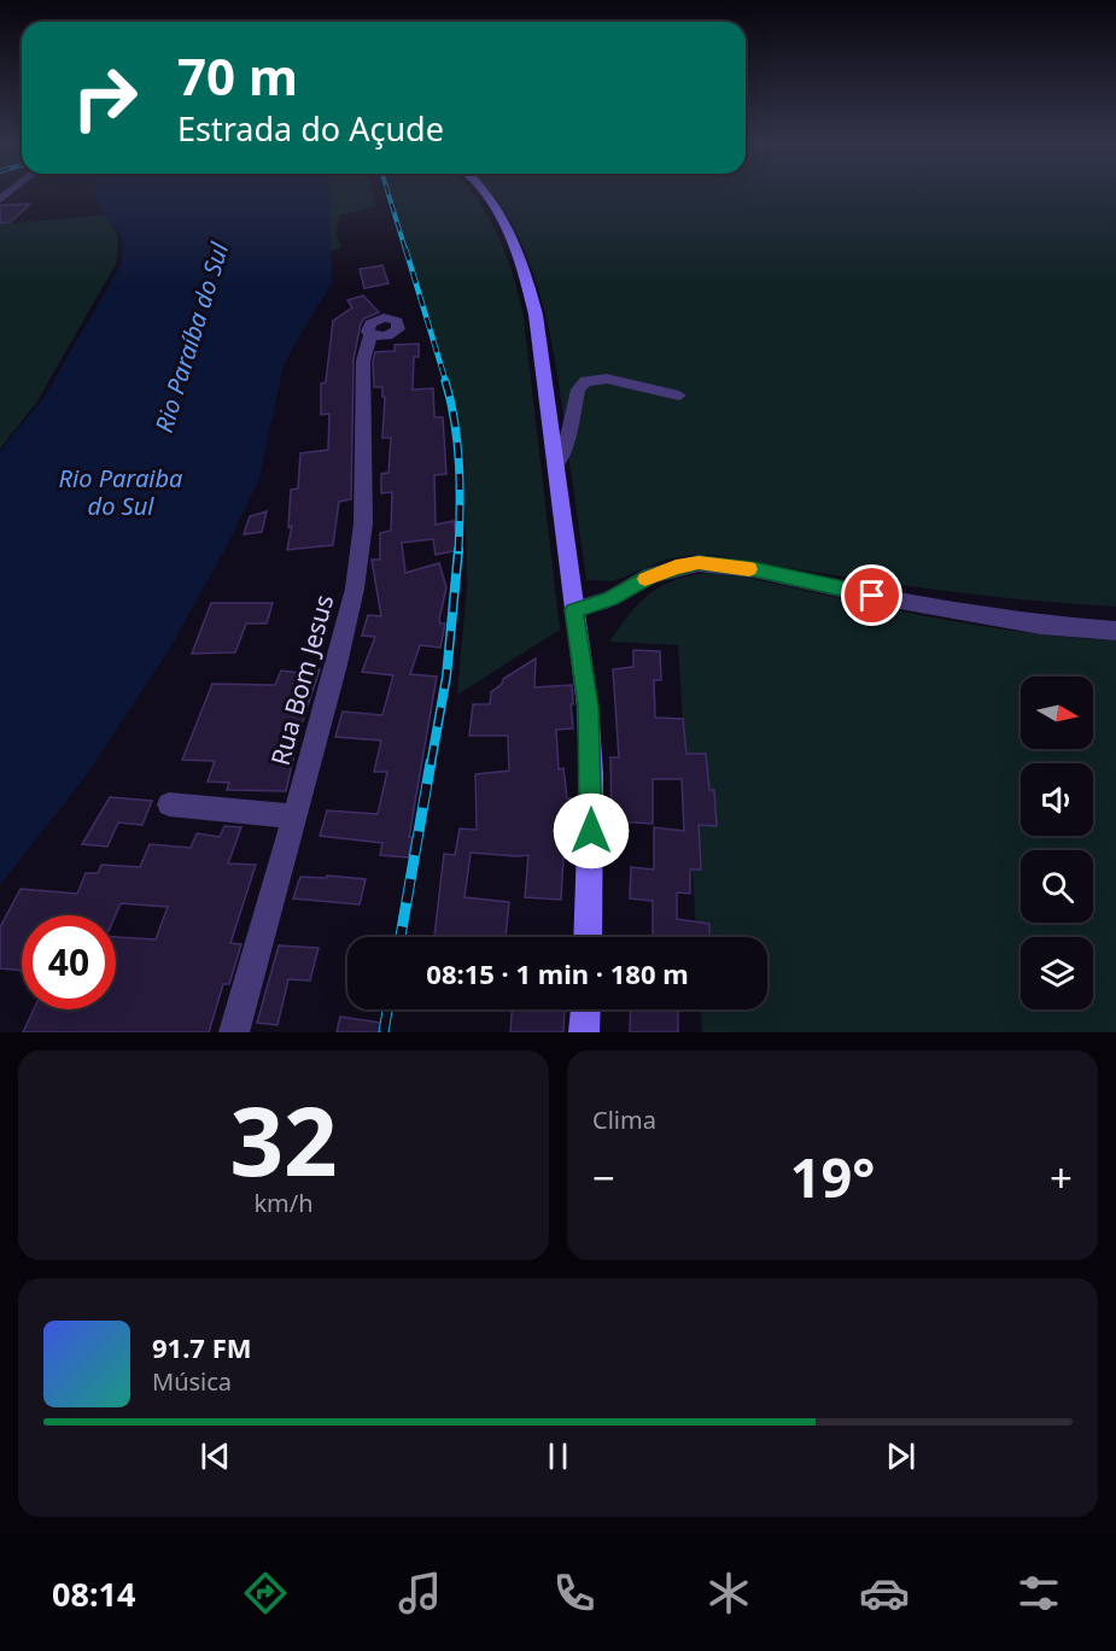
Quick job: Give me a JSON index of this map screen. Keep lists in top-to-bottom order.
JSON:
{
  "streets": {
    "street": ["Rua Bom Jesus"]
  },
  "water": ["Rio Paraíba do Sul", "Rio Paraiba do Sul"],
  "north": "right",
  "page": {
    "turn": ["70 m", "Estrada do Açude"],
    "limit": "40",
    "trip": "08:15 · 1 min · 180 m",
    "tile": [
      ["32", "km/h"],
      "Clima"
    ],
    "heat": ["−", "19°", "+"],
    "song": ["91.7 FM", "Música"],
    "tabs": "08:14"
  }
}
